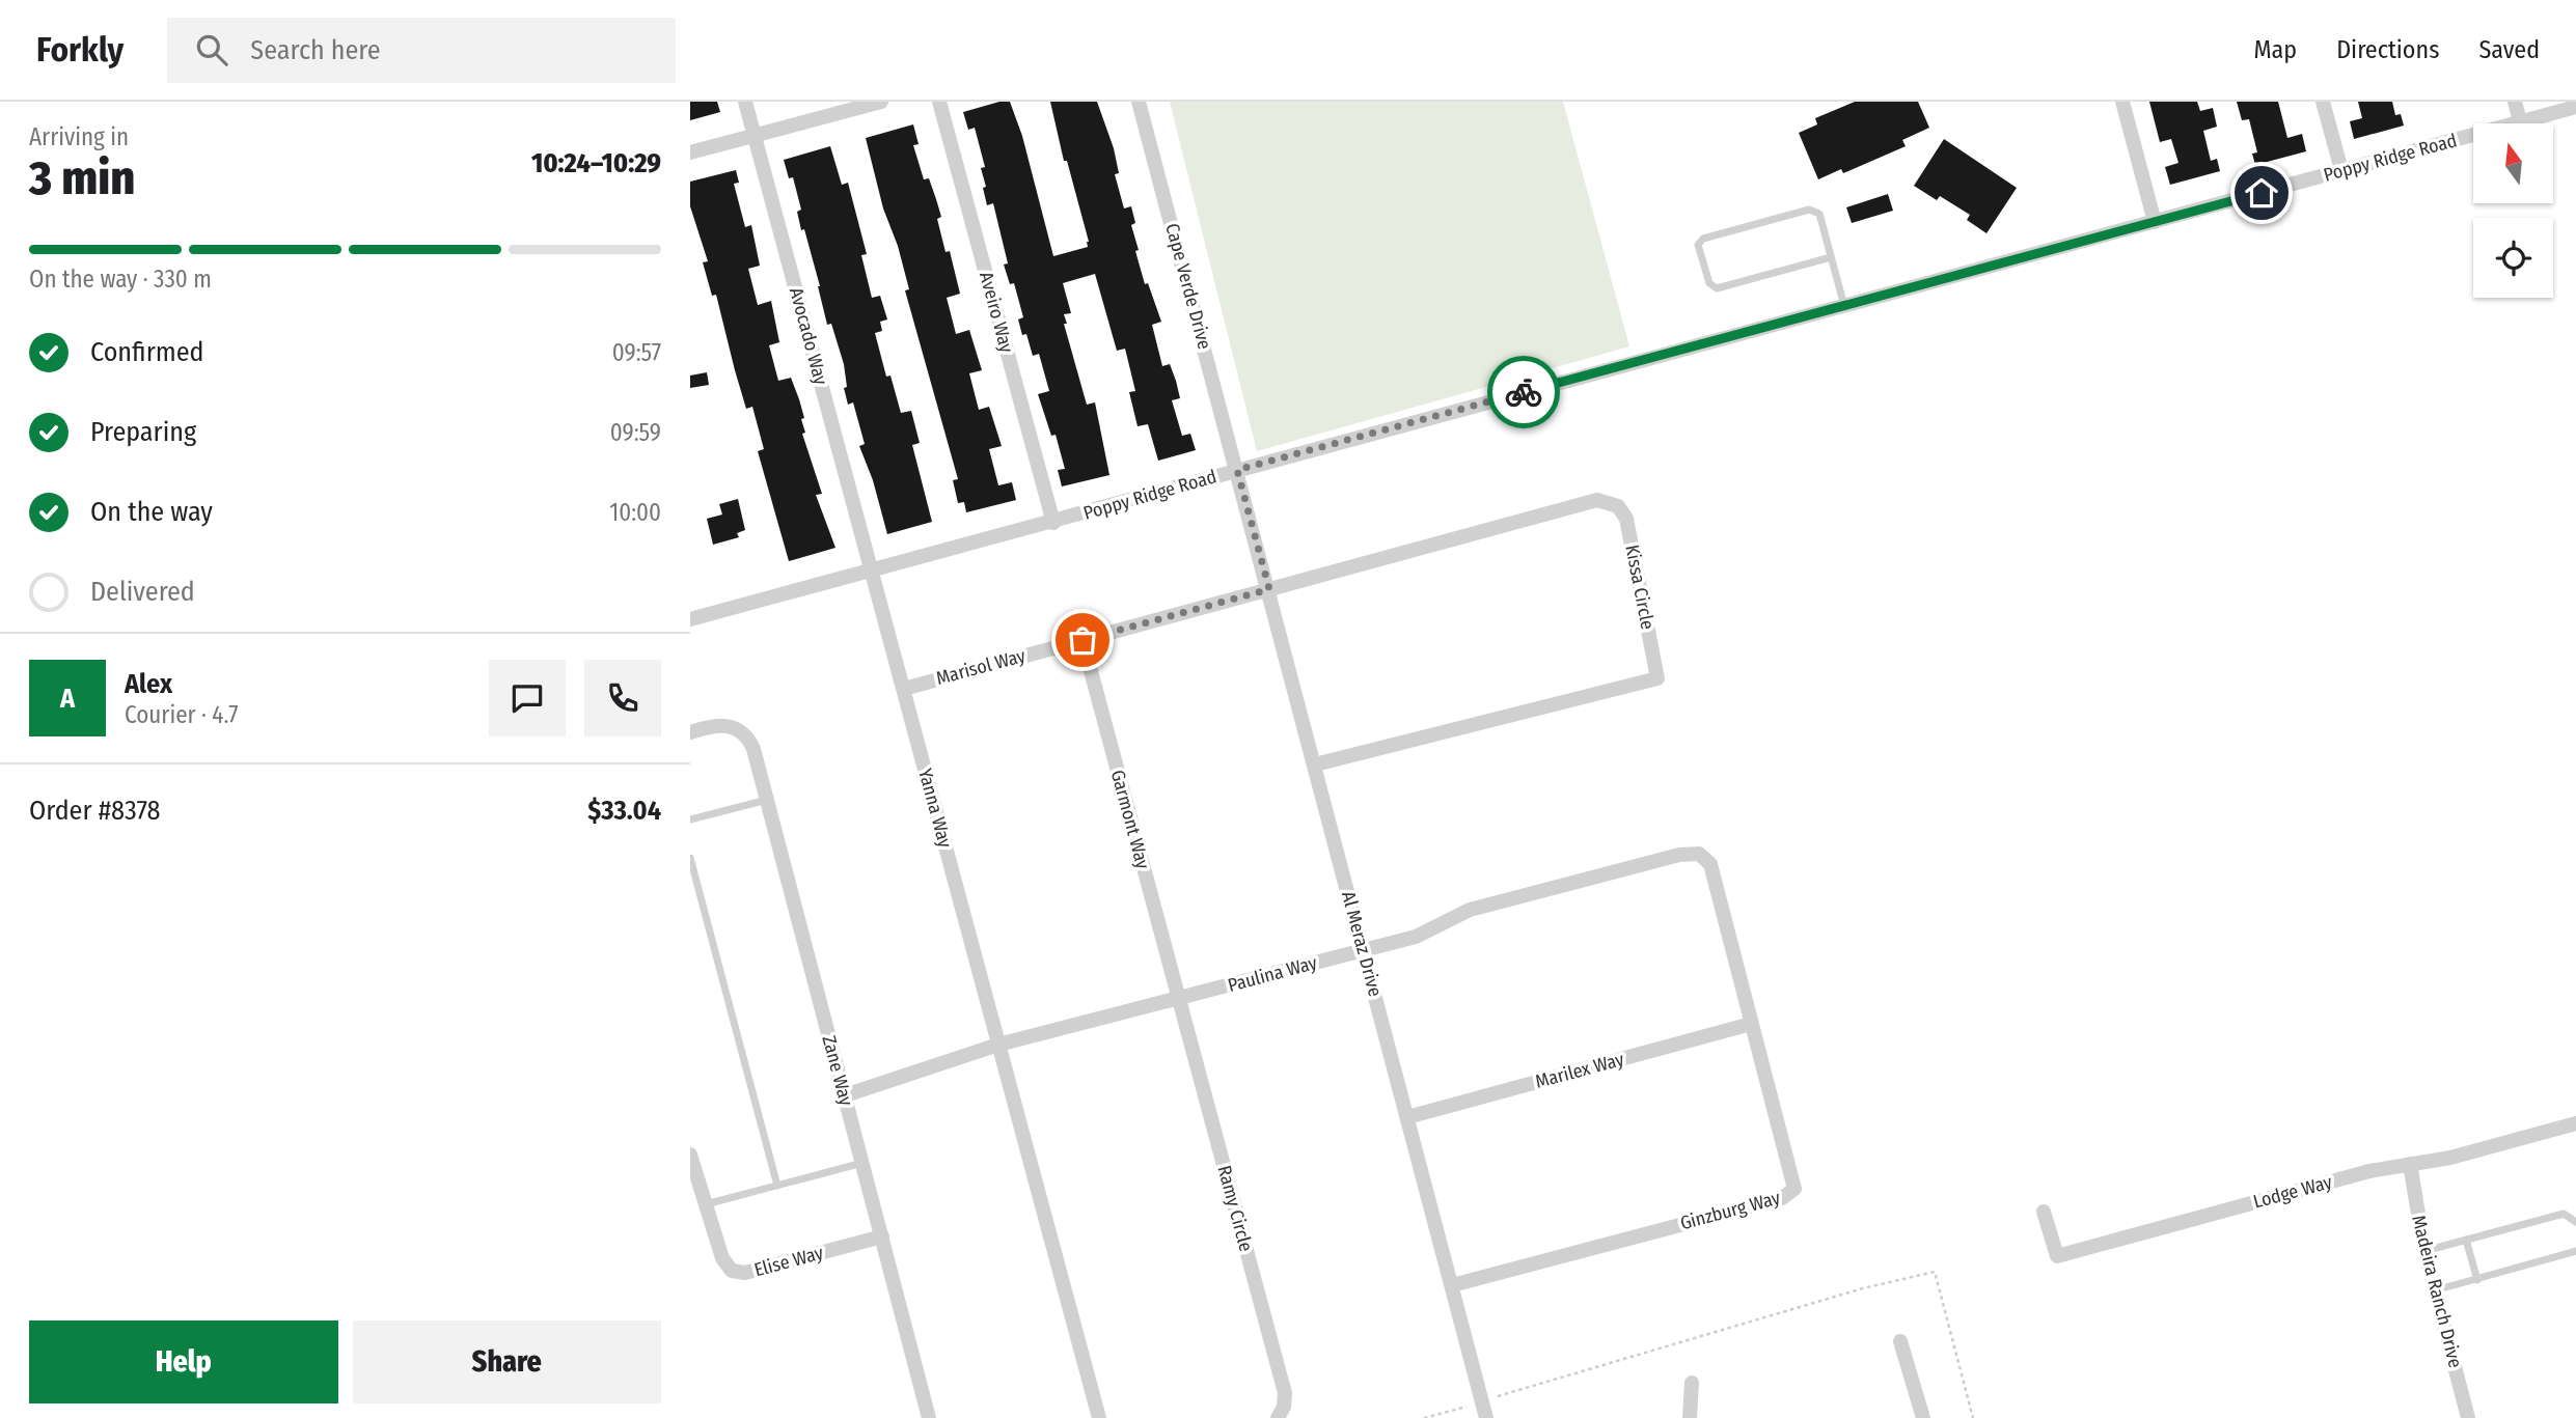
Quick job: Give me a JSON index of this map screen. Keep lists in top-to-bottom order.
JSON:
{
  "streets": {
    "street": [
      "Poppy Ridge Road",
      "Cape Verde Drive",
      "Aveiro Way",
      "Avocado Way",
      "Kissa Circle",
      "Marisol Way",
      "Yanna Way",
      "Garmont Way",
      "Al Meraz Drive",
      "Paulina Way",
      "Zane Way",
      "Marilex Way",
      "Lodge Way",
      "Ramy Circle",
      "Ginzburg Way",
      "Elise Way",
      "Madeira Ranch Drive"
    ]
  },
  "crossings": [
    ["Poppy Ridge Road", "Cape Verde Drive"],
    ["Poppy Ridge Road", "Aveiro Way"],
    ["Poppy Ridge Road", "Avocado Way"],
    ["Poppy Ridge Road", "Yanna Way"],
    ["Poppy Ridge Road", "Al Meraz Drive"],
    ["Cape Verde Drive", "Al Meraz Drive"],
    ["Avocado Way", "Yanna Way"],
    ["Kissa Circle", "Marisol Way"],
    ["Kissa Circle", "Al Meraz Drive"],
    ["Marisol Way", "Yanna Way"],
    ["Marisol Way", "Garmont Way"],
    ["Marisol Way", "Al Meraz Drive"],
    ["Yanna Way", "Paulina Way"],
    ["Garmont Way", "Paulina Way"],
    ["Garmont Way", "Ramy Circle"],
    ["Al Meraz Drive", "Paulina Way"],
    ["Al Meraz Drive", "Marilex Way"],
    ["Al Meraz Drive", "Ginzburg Way"],
    ["Paulina Way", "Zane Way"],
    ["Paulina Way", "Ramy Circle"],
    ["Paulina Way", "Ginzburg Way"],
    ["Zane Way", "Elise Way"],
    ["Marilex Way", "Ginzburg Way"],
    ["Lodge Way", "Madeira Ranch Drive"]
  ],
  "north": "top",
  "page": {
    "header": "Forkly",
    "search": "Search here",
    "nav": ["Map", "Directions", "Saved"],
    "heading": ["3 min", "Arriving in", "10:24–10:29"],
    "panel": [
      "Alex",
      "Courier · 4.7",
      "Order #8378",
      "$33.04"
    ],
    "bar": "On the way · 330 m",
    "list": [
      ["Confirmed", "09:57"],
      ["Preparing", "09:59"],
      ["On the way", "10:00"],
      "Delivered"
    ],
    "round": "A",
    "buttons": ["Help", "Share"]
  }
}
